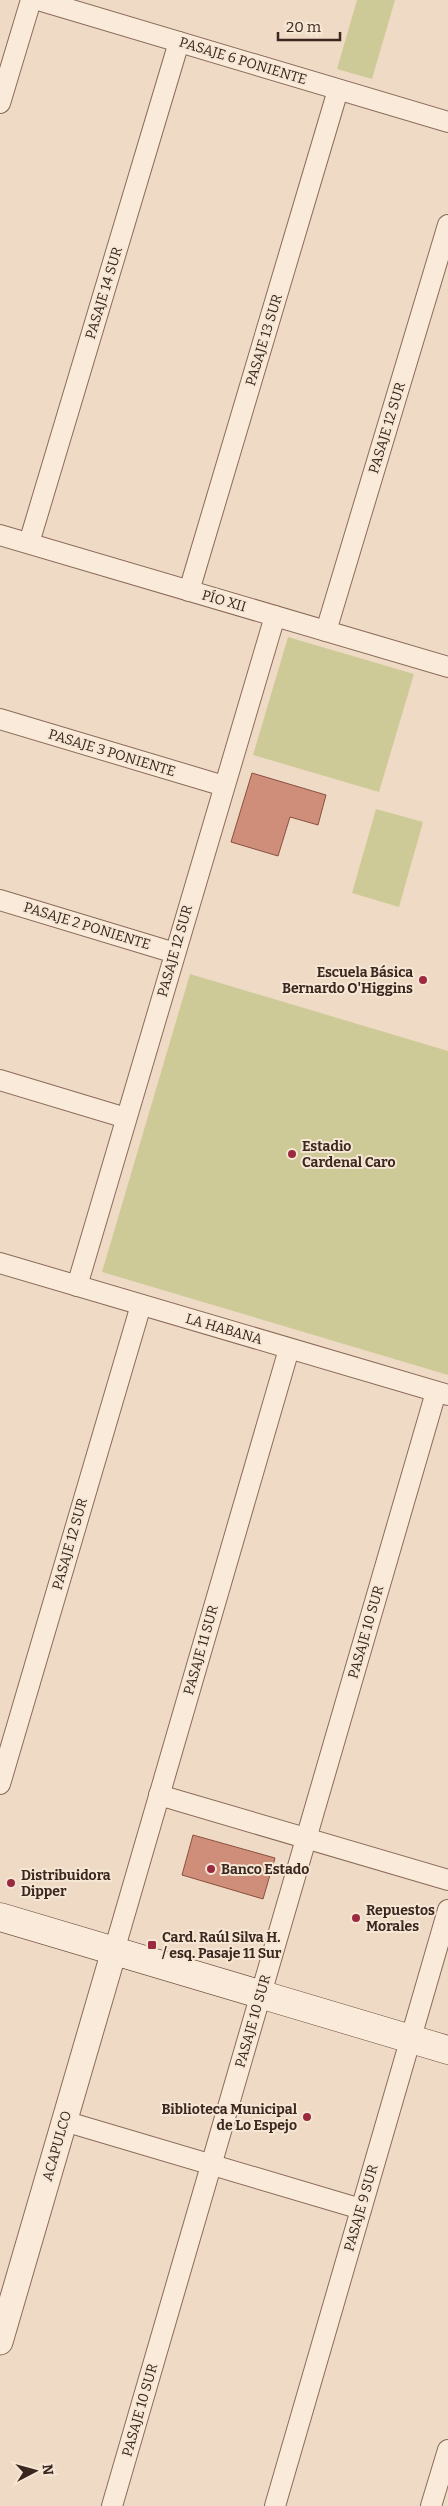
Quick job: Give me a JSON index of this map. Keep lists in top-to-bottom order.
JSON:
{
  "streets": {
    "street": [
      "PASAJE 6 PONIENTE",
      "PASAJE 14 SUR",
      "PASAJE 13 SUR",
      "PASAJE 12 SUR",
      "PÍO XII",
      "PASAJE 3 PONIENTE",
      "PASAJE 2 PONIENTE",
      "LA HABANA",
      "PASAJE 10 SUR",
      "PASAJE 11 SUR",
      "ACAPULCO",
      "PASAJE 9 SUR"
    ]
  },
  "crossings": [
    ["PASAJE 6 PONIENTE", "PASAJE 14 SUR"],
    ["PASAJE 6 PONIENTE", "PASAJE 13 SUR"],
    ["PASAJE 14 SUR", "PÍO XII"],
    ["PASAJE 13 SUR", "PÍO XII"],
    ["PASAJE 12 SUR", "PÍO XII"],
    ["PASAJE 12 SUR", "PASAJE 3 PONIENTE"],
    ["PASAJE 12 SUR", "PASAJE 2 PONIENTE"],
    ["PASAJE 12 SUR", "LA HABANA"],
    ["LA HABANA", "PASAJE 10 SUR"],
    ["LA HABANA", "PASAJE 11 SUR"],
    ["PASAJE 11 SUR", "ACAPULCO"]
  ],
  "places": {
    "other": [
      "Escuela Básica Bernardo O'Higgins",
      "Estadio Cardenal Caro",
      "Banco Estado",
      "Distribuidora Dipper",
      "Repuestos Morales",
      "Biblioteca Municipal de Lo Espejo"
    ],
    "transit": ["Card. Raúl Silva H. / esq. Pasaje 11 Sur"]
  },
  "scale_bar": "20 m",
  "north": "right"
}
